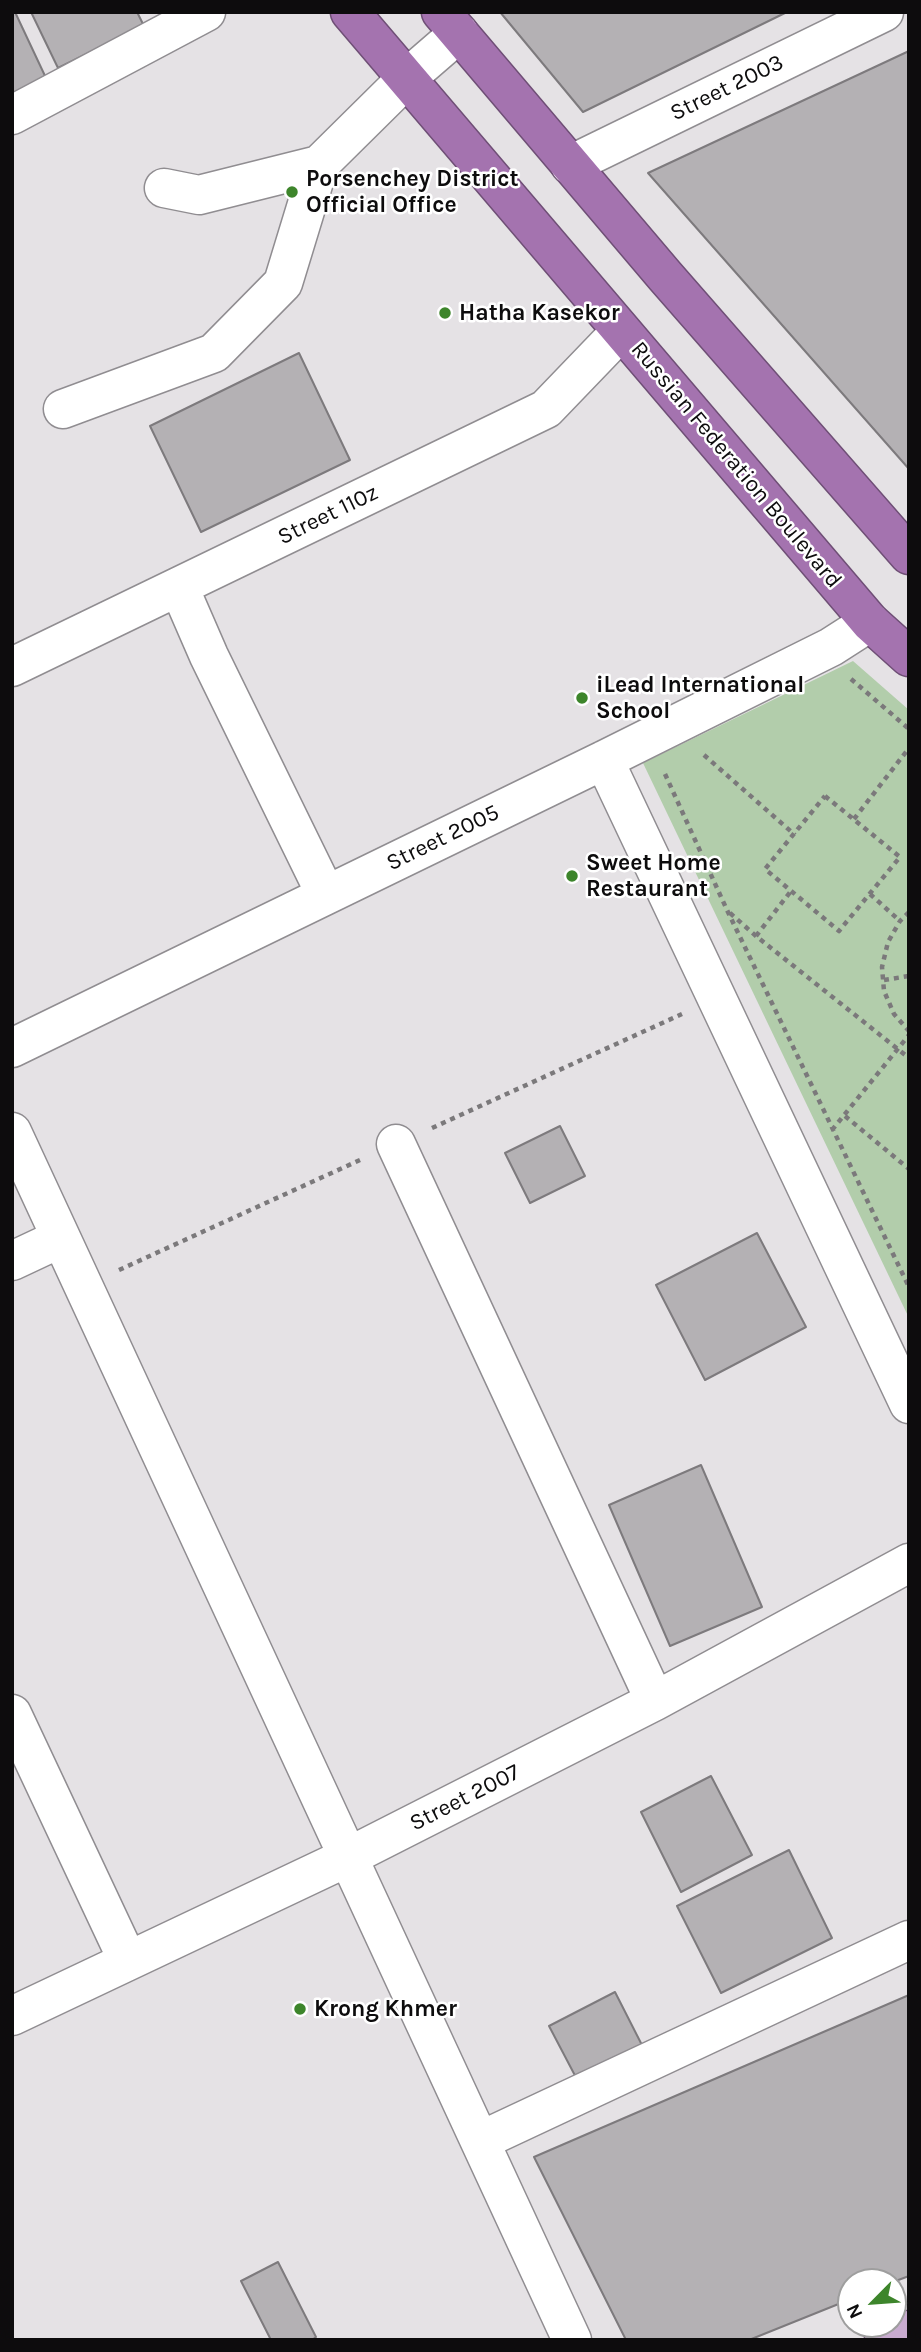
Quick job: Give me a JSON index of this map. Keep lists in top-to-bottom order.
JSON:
{
  "streets": {
    "highway": ["Russian Federation Boulevard"],
    "street": [
      "Street 2003",
      "Street 110z",
      "Street 2005",
      "Street 2007"
    ]
  },
  "crossings": [
    ["Russian Federation Boulevard", "Street 110z"],
    ["Russian Federation Boulevard", "Street 2005"]
  ],
  "places": [
    "Porsenchey District Official Office",
    "Hatha Kasekor",
    "iLead International School",
    "Sweet Home Restaurant",
    "Krong Khmer"
  ],
  "north": "bottom left"
}
